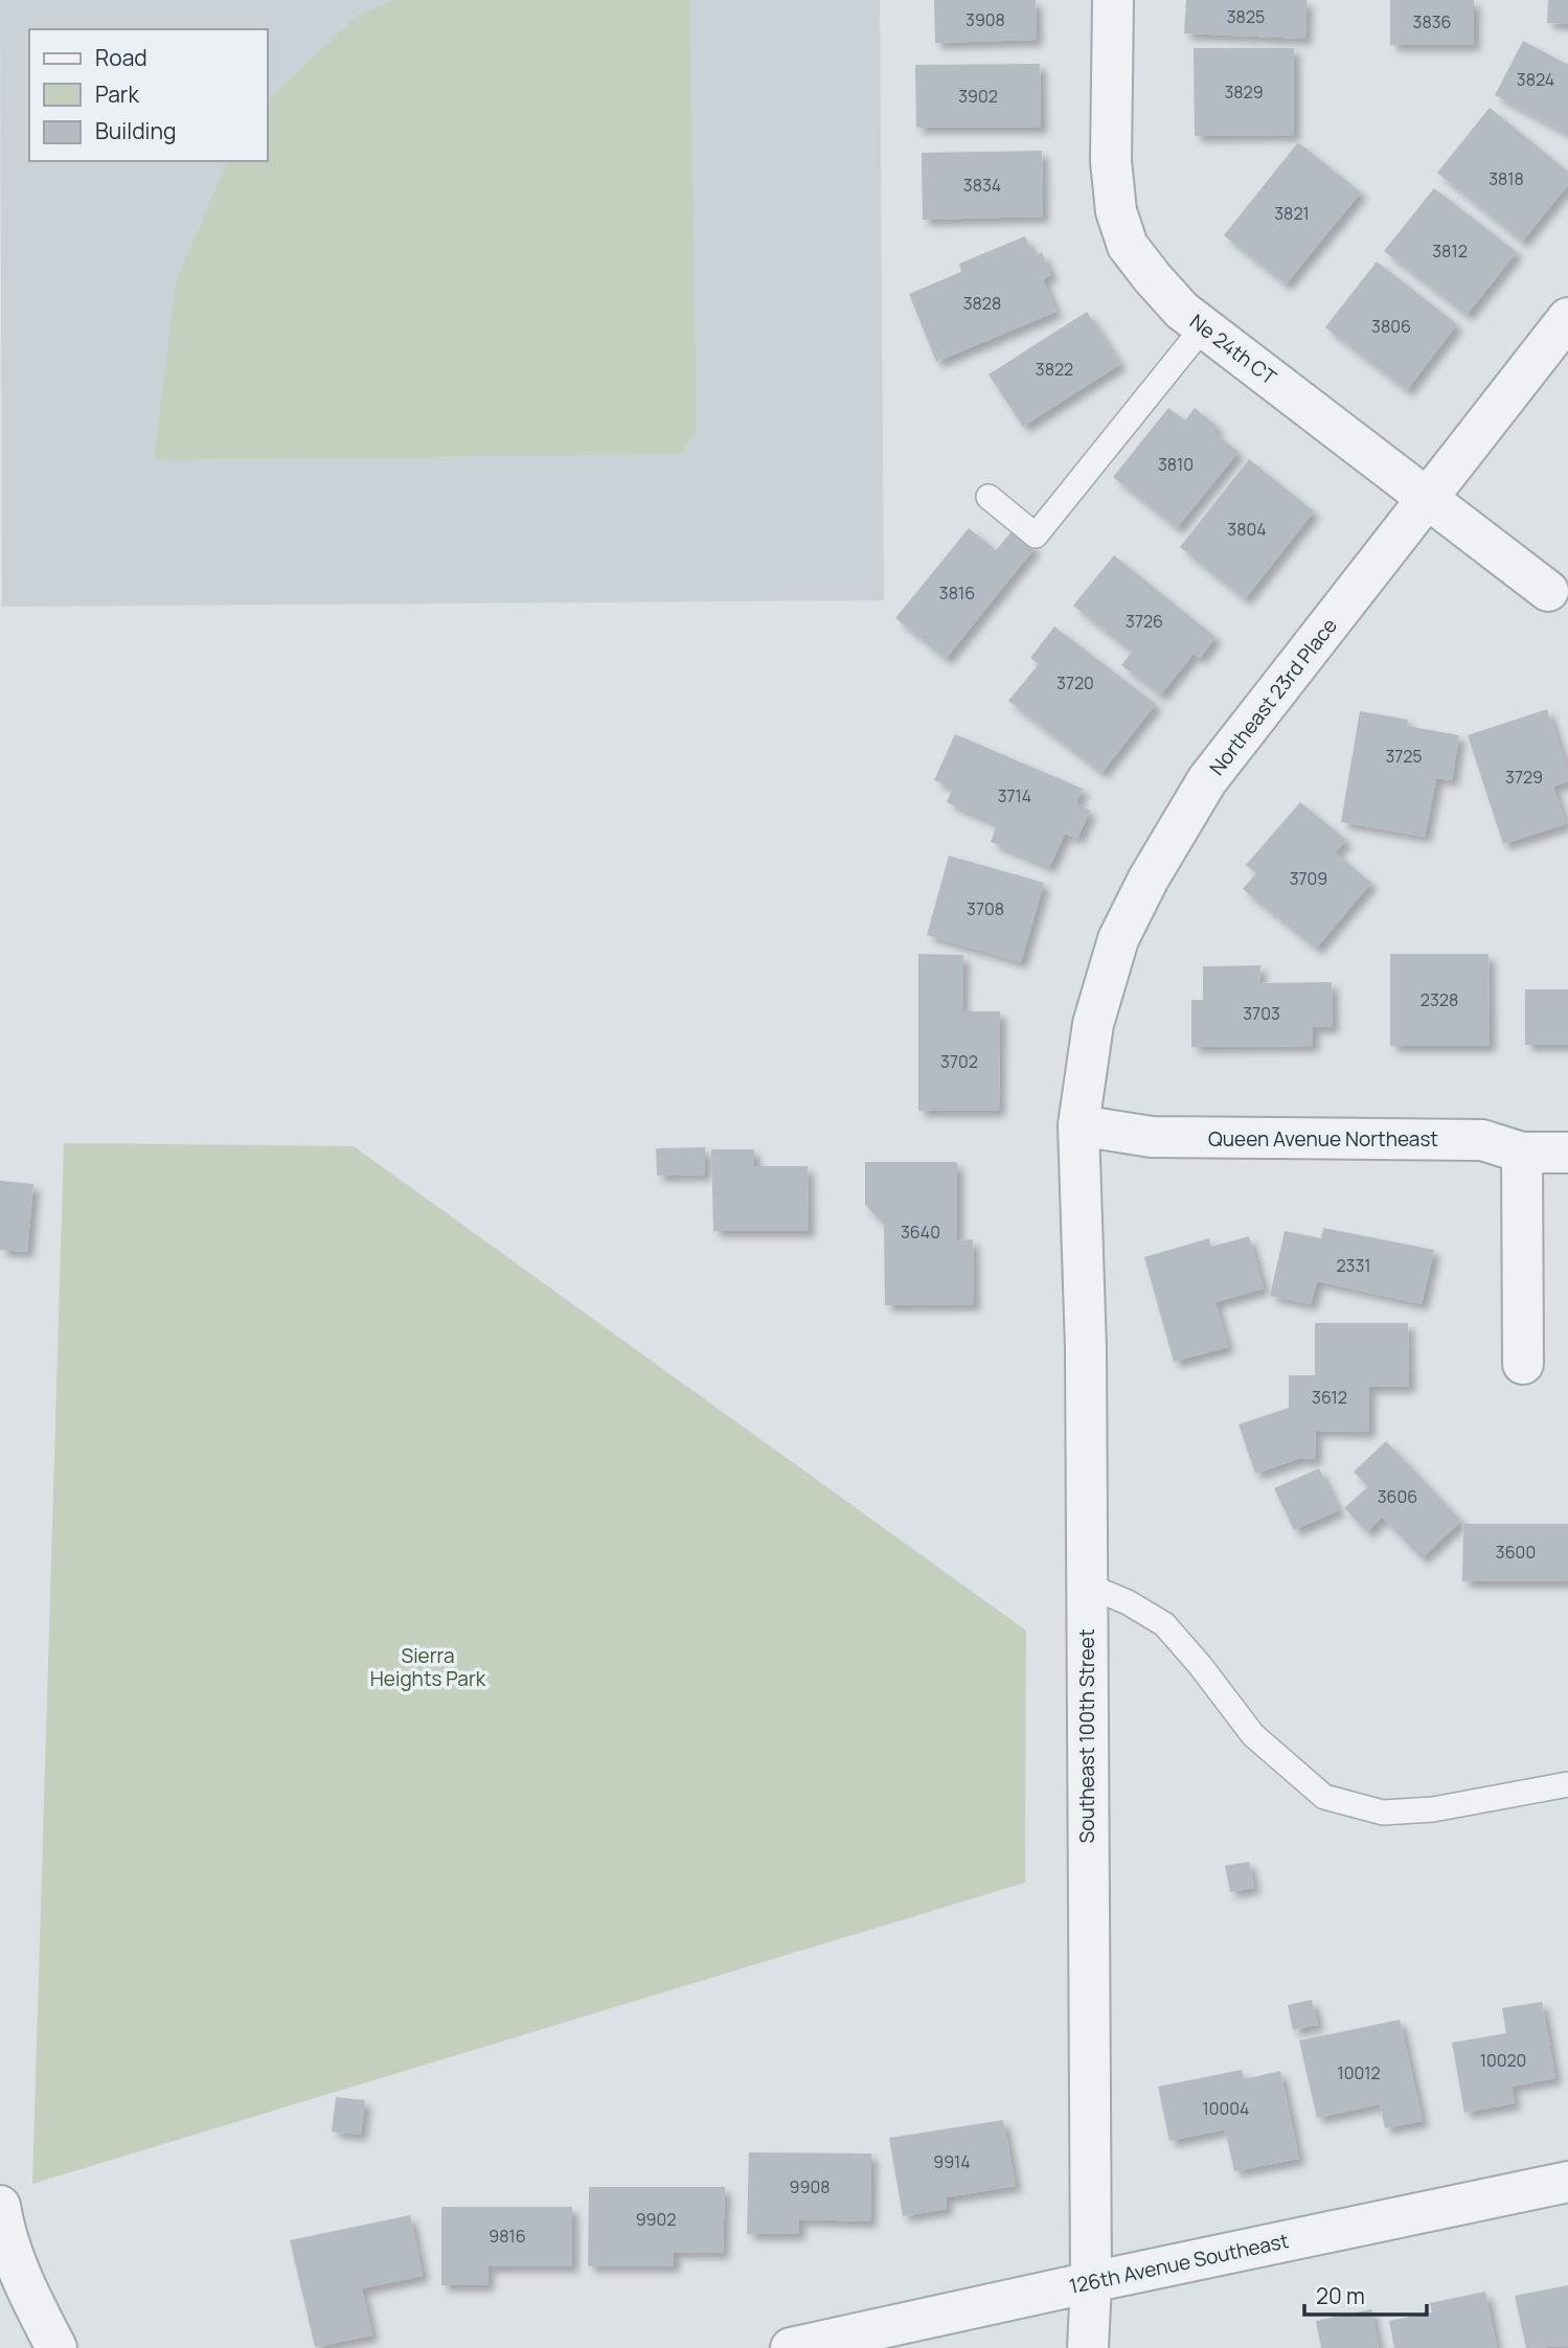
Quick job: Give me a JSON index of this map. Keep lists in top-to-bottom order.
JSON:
{
  "streets": {
    "street": [
      "Ne 24th CT",
      "Northeast 23rd Place",
      "Queen Avenue Northeast",
      "Southeast 100th Street",
      "126th Avenue Southeast"
    ]
  },
  "crossings": [
    ["Ne 24th CT", "Northeast 23rd Place"],
    ["Northeast 23rd Place", "Queen Avenue Northeast"],
    ["Northeast 23rd Place", "Southeast 100th Street"],
    ["Queen Avenue Northeast", "Southeast 100th Street"],
    ["Southeast 100th Street", "126th Avenue Southeast"]
  ],
  "parks": ["Sierra Heights Park"],
  "house_numbers": [
    "3825",
    "3908",
    "3836",
    "3824",
    "3829",
    "3902",
    "3818",
    "3834",
    "3821",
    "3812",
    "3828",
    "3806",
    "3822",
    "3810",
    "3804",
    "3816",
    "3726",
    "3720",
    "3725",
    "3729",
    "3714",
    "3709",
    "3708",
    "2328",
    "3703",
    "3702",
    "3640",
    "2331",
    "3612",
    "3606",
    "3600",
    "10020",
    "10012",
    "10004",
    "9914",
    "9908",
    "9902",
    "9816"
  ],
  "legend": ["Road", "Park", "Building"],
  "scale_bar": "20 m"
}
